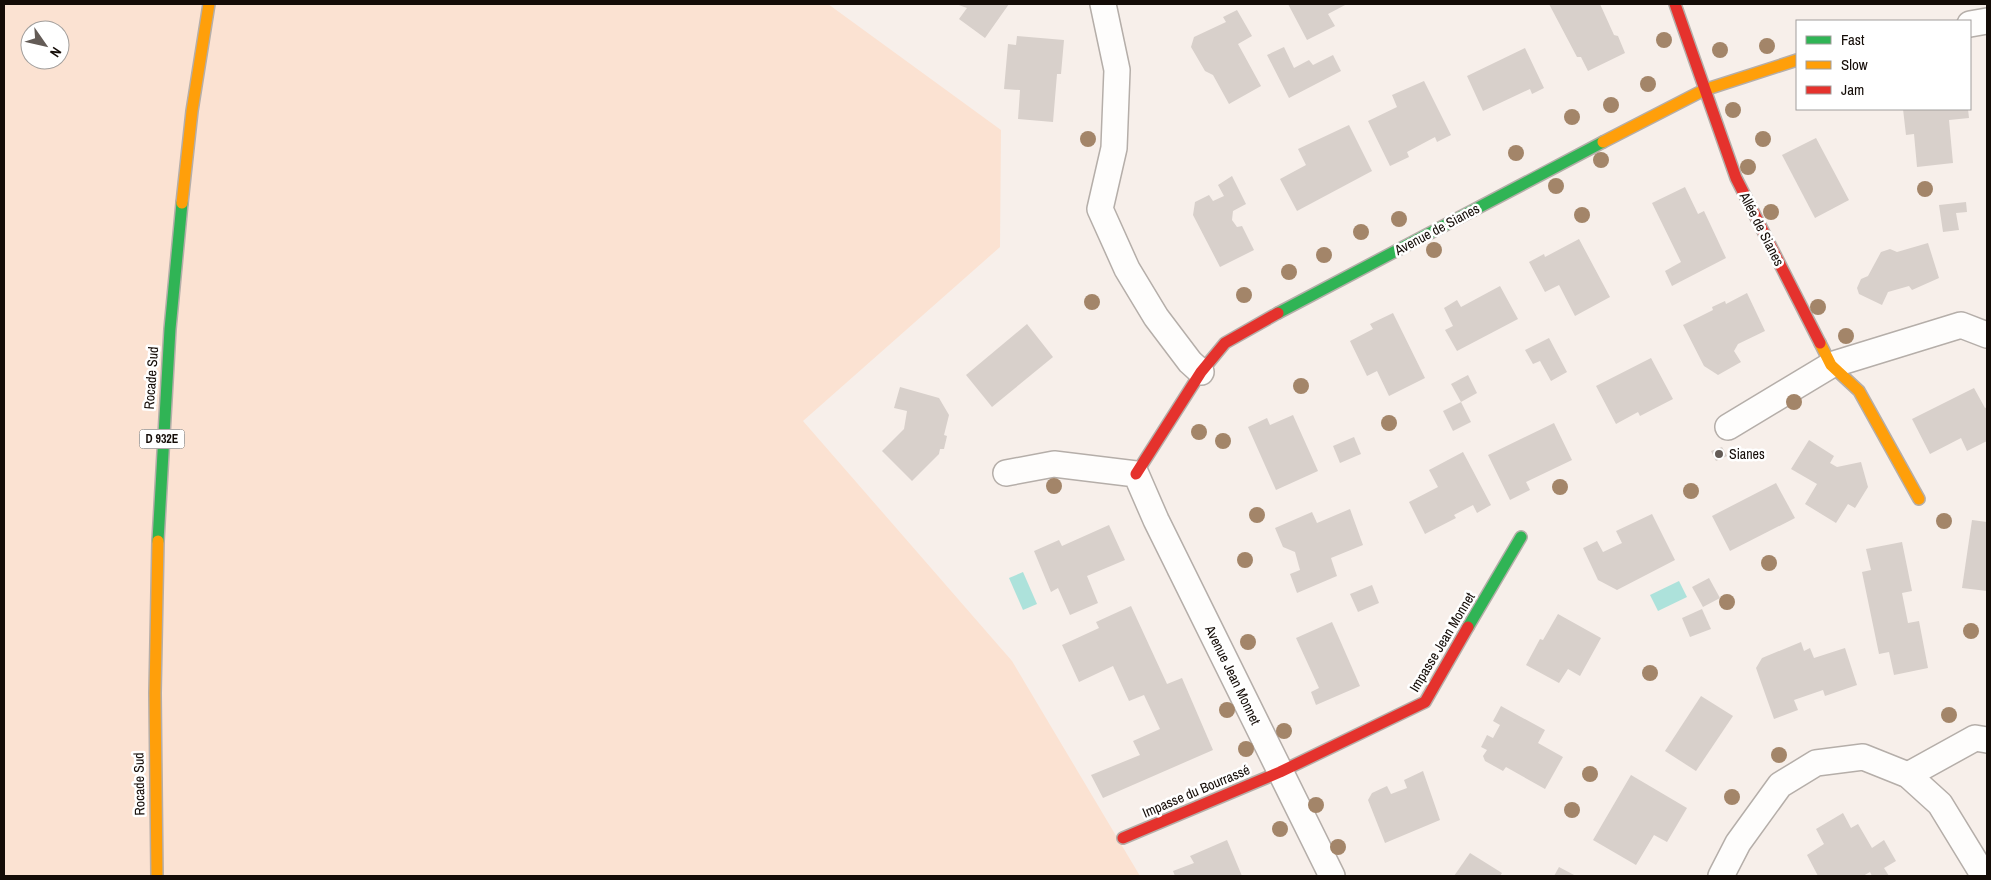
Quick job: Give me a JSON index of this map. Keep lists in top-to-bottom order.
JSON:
{
  "streets": {
    "street": [
      "Avenue de Sianes",
      "Allée de Sianes",
      "Rocade Sud",
      "D 932E",
      "Impasse Jean Monnet",
      "Avenue Jean Monnet",
      "Impasse du Bourrassé"
    ]
  },
  "crossings": [
    ["Avenue de Sianes", "Allée de Sianes"],
    ["Avenue de Sianes", "Avenue Jean Monnet"],
    ["Impasse Jean Monnet", "Avenue Jean Monnet"],
    ["Impasse Jean Monnet", "Impasse du Bourrassé"],
    ["Avenue Jean Monnet", "Impasse du Bourrassé"]
  ],
  "places": ["Sianes"],
  "legend": ["Fast", "Slow", "Jam"],
  "north": "bottom right"
}
